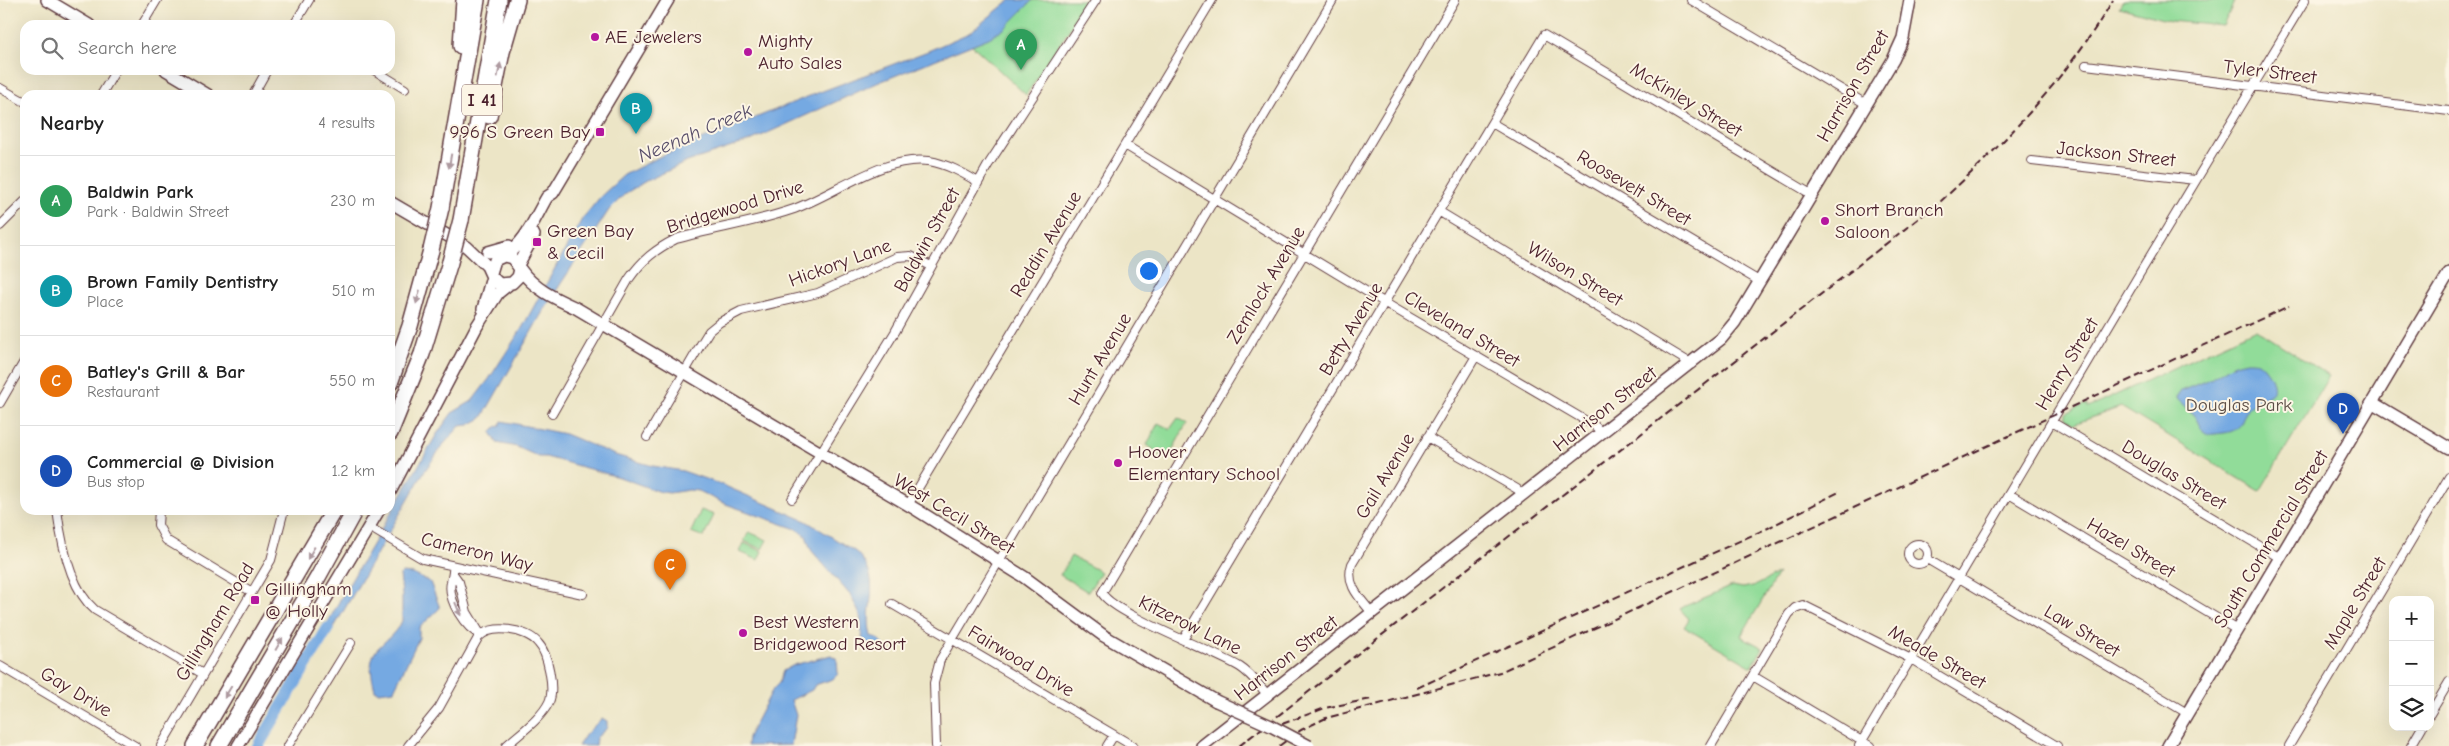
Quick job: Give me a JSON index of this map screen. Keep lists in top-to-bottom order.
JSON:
{
  "streets": {
    "highway": ["I 41"],
    "main road": ["Harrison Street", "West Cecil Street", "South Commercial Street"],
    "street": [
      "Tyler Street",
      "McKinley Street",
      "Jackson Street",
      "Roosevelt Street",
      "Bridgewood Drive",
      "Baldwin Street",
      "Reddin Avenue",
      "Hickory Lane",
      "Wilson Street",
      "Zemlock Avenue",
      "Betty Avenue",
      "Cleveland Street",
      "Hunt Avenue",
      "Henry Street",
      "Douglas Street",
      "Gail Avenue",
      "Hazel Street",
      "Cameron Way",
      "Maple Street",
      "Gillingham Road",
      "Kitzerow Lane",
      "Law Street",
      "Meade Street",
      "Fairwood Drive",
      "Gay Drive"
    ]
  },
  "crossings": [
    ["Tyler Street", "Henry Street"],
    ["Harrison Street", "McKinley Street"],
    ["Harrison Street", "Roosevelt Street"],
    ["Harrison Street", "Wilson Street"],
    ["Harrison Street", "Cleveland Street"],
    ["Harrison Street", "Gail Avenue"],
    ["Harrison Street", "Kitzerow Lane"],
    ["McKinley Street", "Betty Avenue"],
    ["Jackson Street", "Henry Street"],
    ["Roosevelt Street", "Betty Avenue"],
    ["Bridgewood Drive", "Baldwin Street"],
    ["Bridgewood Drive", "West Cecil Street"],
    ["Baldwin Street", "Hickory Lane"],
    ["Baldwin Street", "West Cecil Street"],
    ["Reddin Avenue", "Cleveland Street"],
    ["Reddin Avenue", "West Cecil Street"],
    ["Hickory Lane", "West Cecil Street"],
    ["Wilson Street", "Betty Avenue"],
    ["Zemlock Avenue", "Cleveland Street"],
    ["Zemlock Avenue", "Kitzerow Lane"],
    ["Betty Avenue", "Cleveland Street"],
    ["Betty Avenue", "Kitzerow Lane"],
    ["Cleveland Street", "Hunt Avenue"],
    ["Cleveland Street", "Gail Avenue"],
    ["Hunt Avenue", "West Cecil Street"],
    ["Hunt Avenue", "Fairwood Drive"],
    ["Henry Street", "Douglas Street"],
    ["Henry Street", "Hazel Street"],
    ["Henry Street", "Law Street"],
    ["Henry Street", "Meade Street"],
    ["Douglas Street", "South Commercial Street"],
    ["South Commercial Street", "Hazel Street"],
    ["South Commercial Street", "Law Street"]
  ],
  "water": ["Neenah Creek"],
  "parks": ["Douglas Park"],
  "places": {
    "other": [
      "AE Jewelers",
      "Mighty Auto Sales",
      "Short Branch Saloon",
      "Hoover Elementary School",
      "Best Western Bridgewood Resort"
    ],
    "transit": ["996 S Green Bay", "Green Bay & Cecil", "Gillingham @ Holly"]
  },
  "page": {
    "search": "Search here",
    "pins": [
      "A",
      "B",
      "D",
      "C"
    ],
    "heading": ["Nearby", "4 results"],
    "list": [
      {
        "mark": "A",
        "name": "Baldwin Park",
        "note": "Park · Baldwin Street",
        "value": "230 m"
      },
      {
        "mark": "B",
        "name": "Brown Family Dentistry",
        "note": "Place",
        "value": "510 m"
      },
      {
        "mark": "C",
        "name": "Batley's Grill & Bar",
        "note": "Restaurant",
        "value": "550 m"
      },
      {
        "mark": "D",
        "name": "Commercial @ Division",
        "note": "Bus stop",
        "value": "1.2 km"
      }
    ],
    "map_buttons": ["+", "−"]
  }
}
